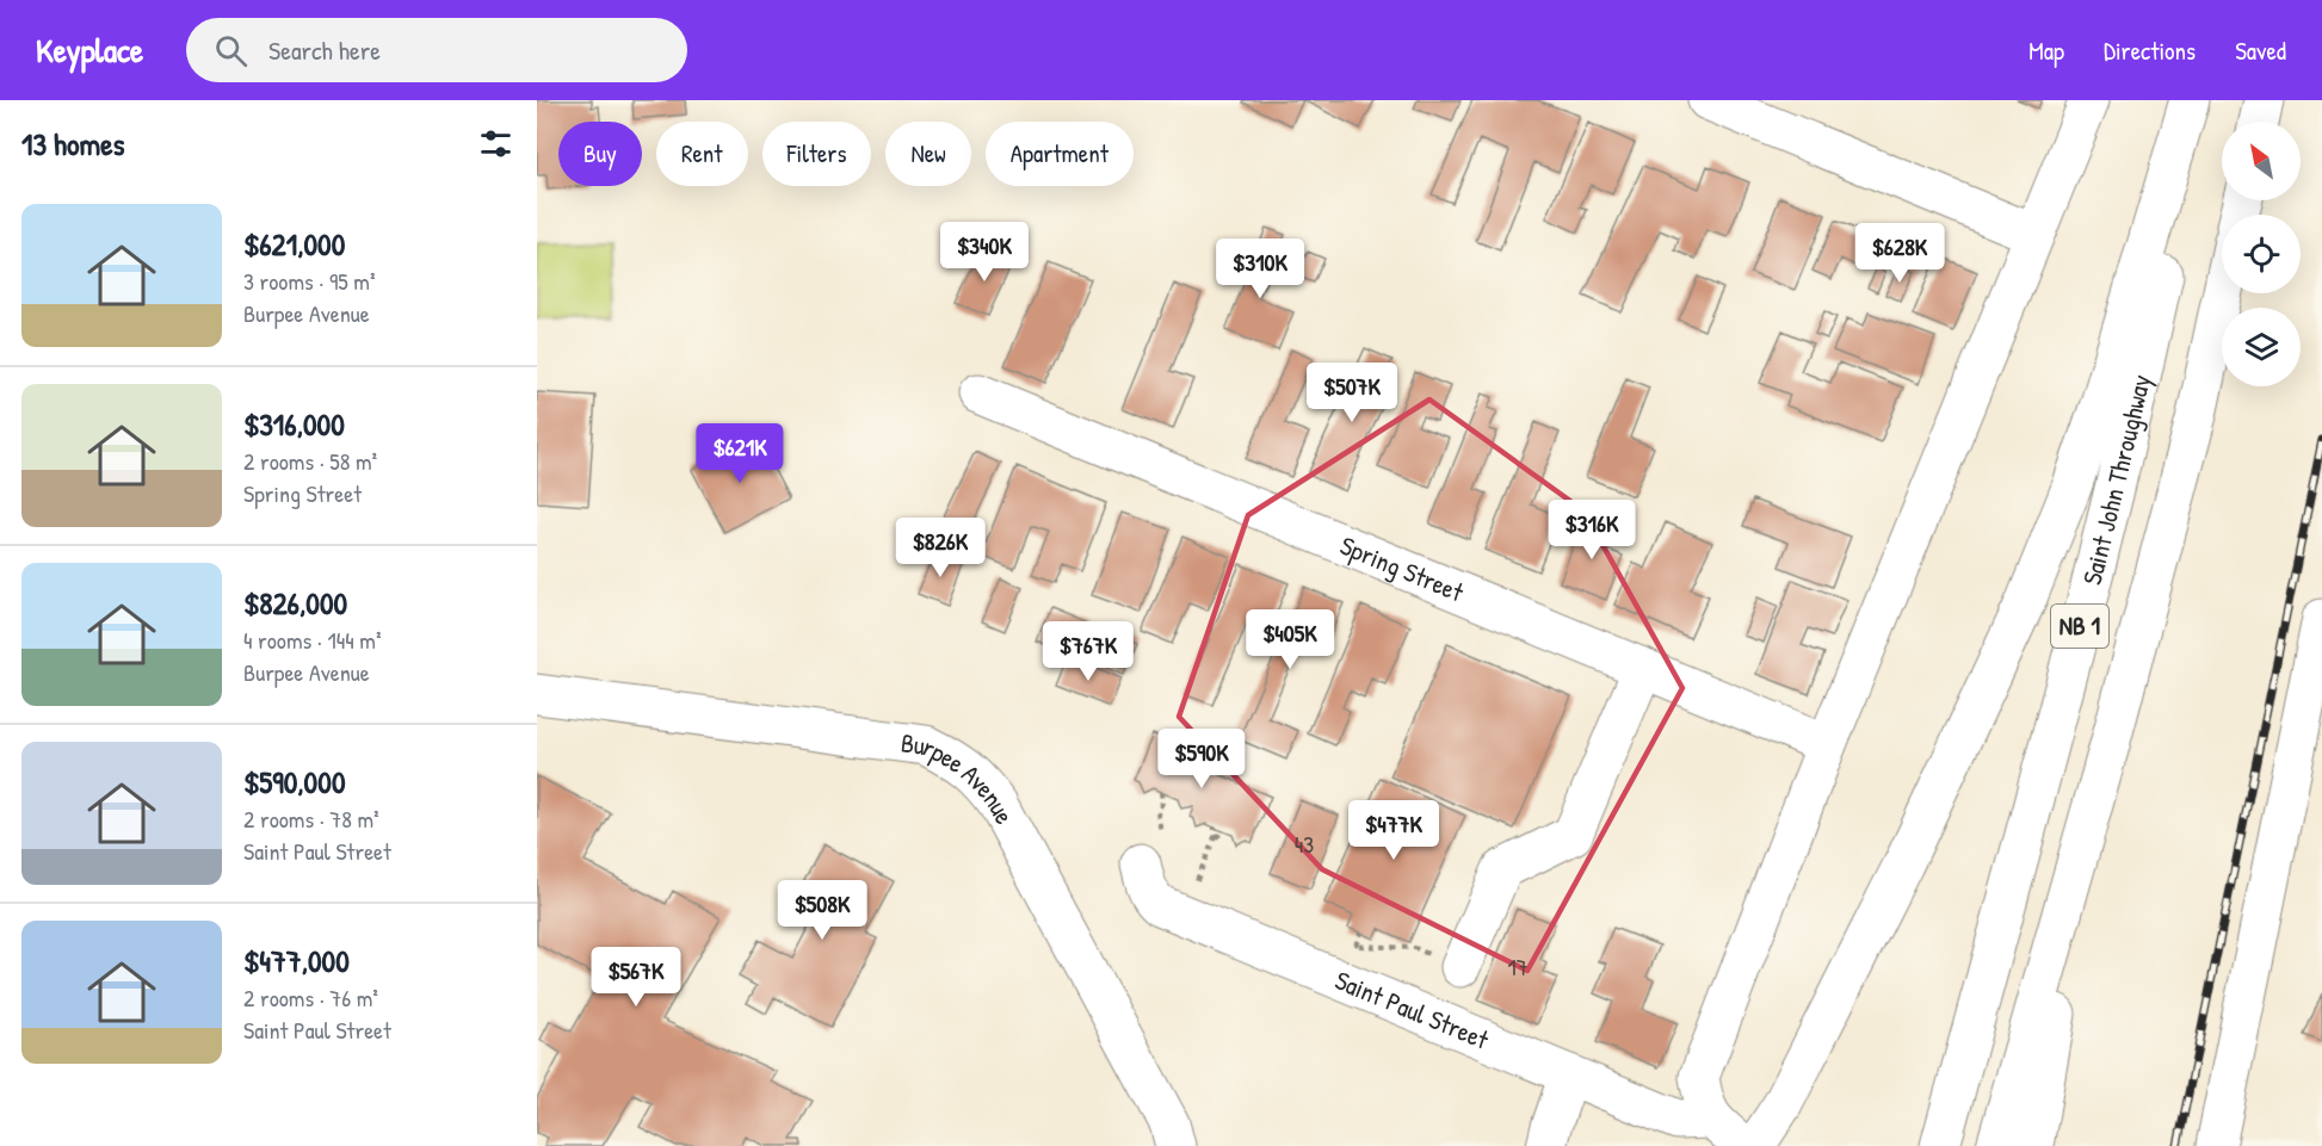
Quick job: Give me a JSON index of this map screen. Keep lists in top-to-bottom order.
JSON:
{
  "streets": {
    "main road": [
      "Saint John Throughway",
      "Spring Street",
      "NB 1",
      "Burpee Avenue",
      "Saint Paul Street"
    ]
  },
  "house_numbers": ["43", "17"],
  "north": "top left",
  "page": {
    "header": "Keyplace",
    "search": "Search here",
    "nav": ["Map", "Directions", "Saved"],
    "heading": "13 homes",
    "chip": [
      "Buy",
      "Rent",
      "Filters",
      "New",
      "Apartment"
    ],
    "list": [
      {
        "name": "$621,000",
        "note": "3 rooms · 95 m² · Burpee Avenue"
      },
      {
        "name": "$316,000",
        "note": "2 rooms · 58 m² · Spring Street"
      },
      {
        "name": "$826,000",
        "note": "4 rooms · 144 m² · Burpee Avenue"
      },
      {
        "name": "$590,000",
        "note": "2 rooms · 78 m² · Saint Paul Street"
      },
      {
        "name": "$477,000",
        "note": "2 rooms · 76 m² · Saint Paul Street"
      }
    ],
    "price": [
      "$340K",
      "$628K",
      "$310K",
      "$507K",
      "$621K",
      "$316K",
      "$826K",
      "$405K",
      "$767K",
      "$590K",
      "$477K",
      "$508K",
      "$567K"
    ]
  }
}
